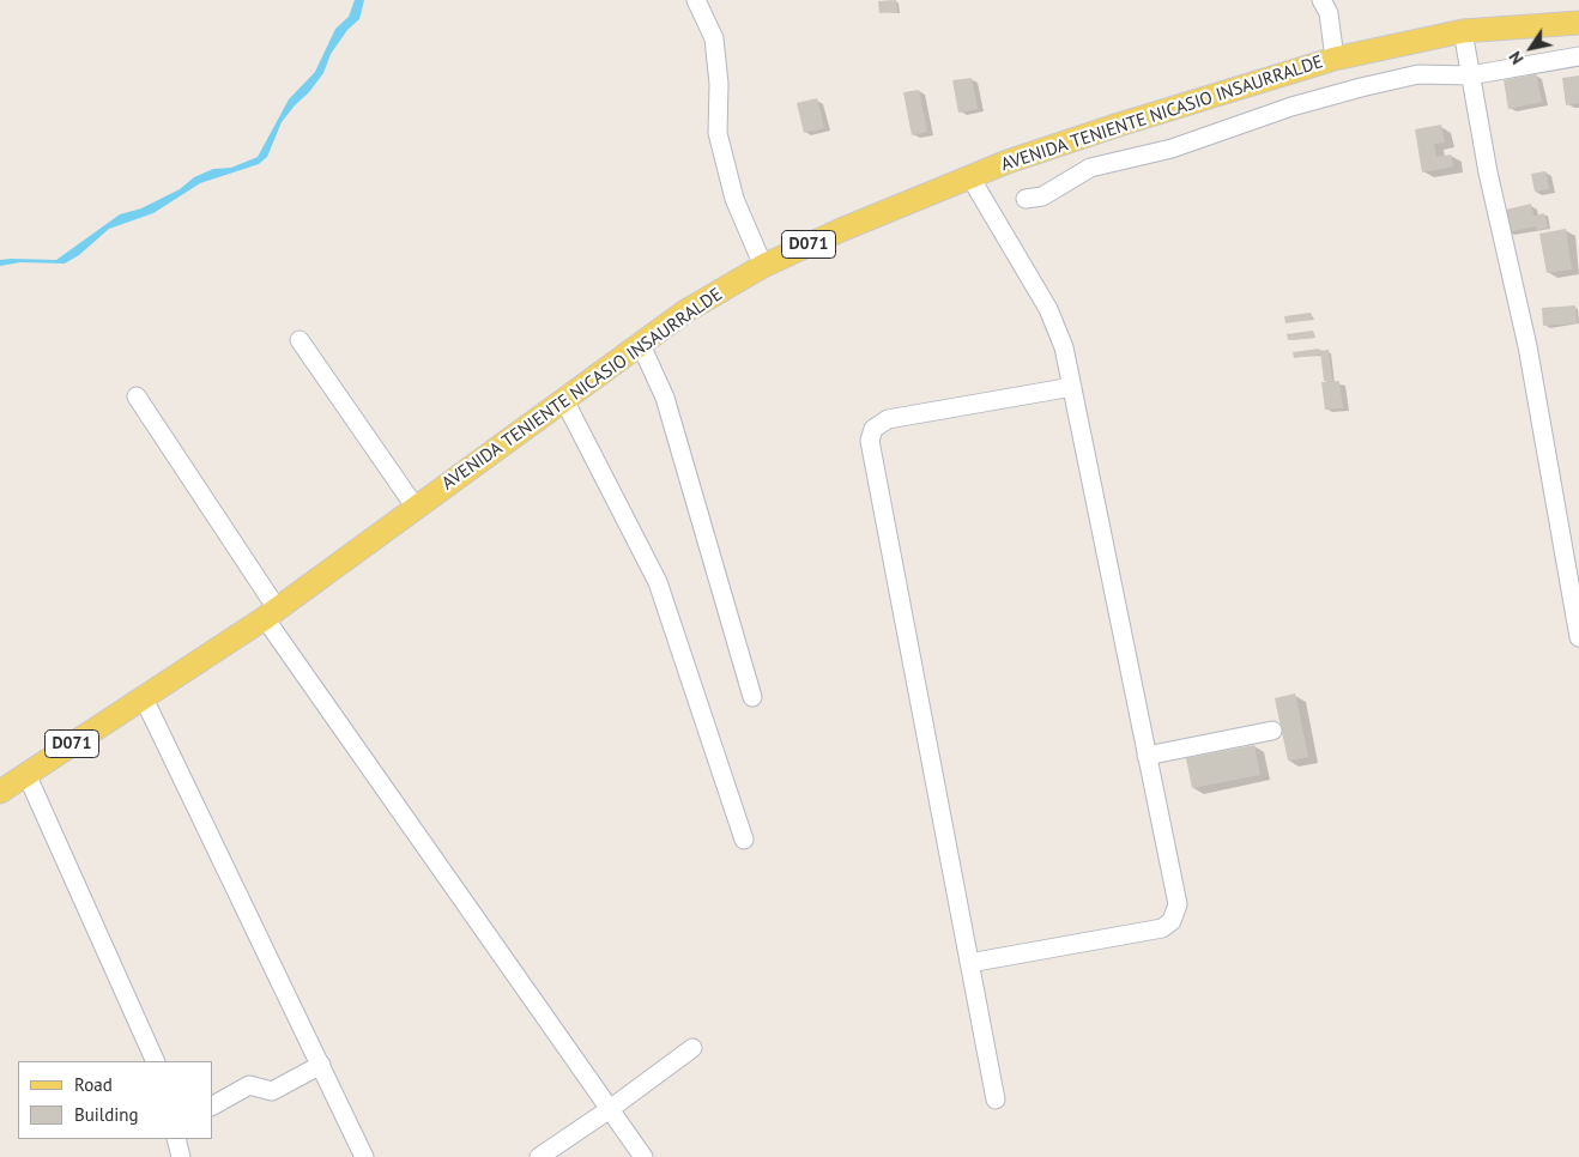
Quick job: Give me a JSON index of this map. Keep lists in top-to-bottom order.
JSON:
{
  "streets": {
    "main road": ["AVENIDA TENIENTE NICASIO INSAURRALDE", "D071"]
  },
  "crossings": [
    ["AVENIDA TENIENTE NICASIO INSAURRALDE", "D071"]
  ],
  "legend": ["Road", "Building"],
  "north": "bottom left"
}
